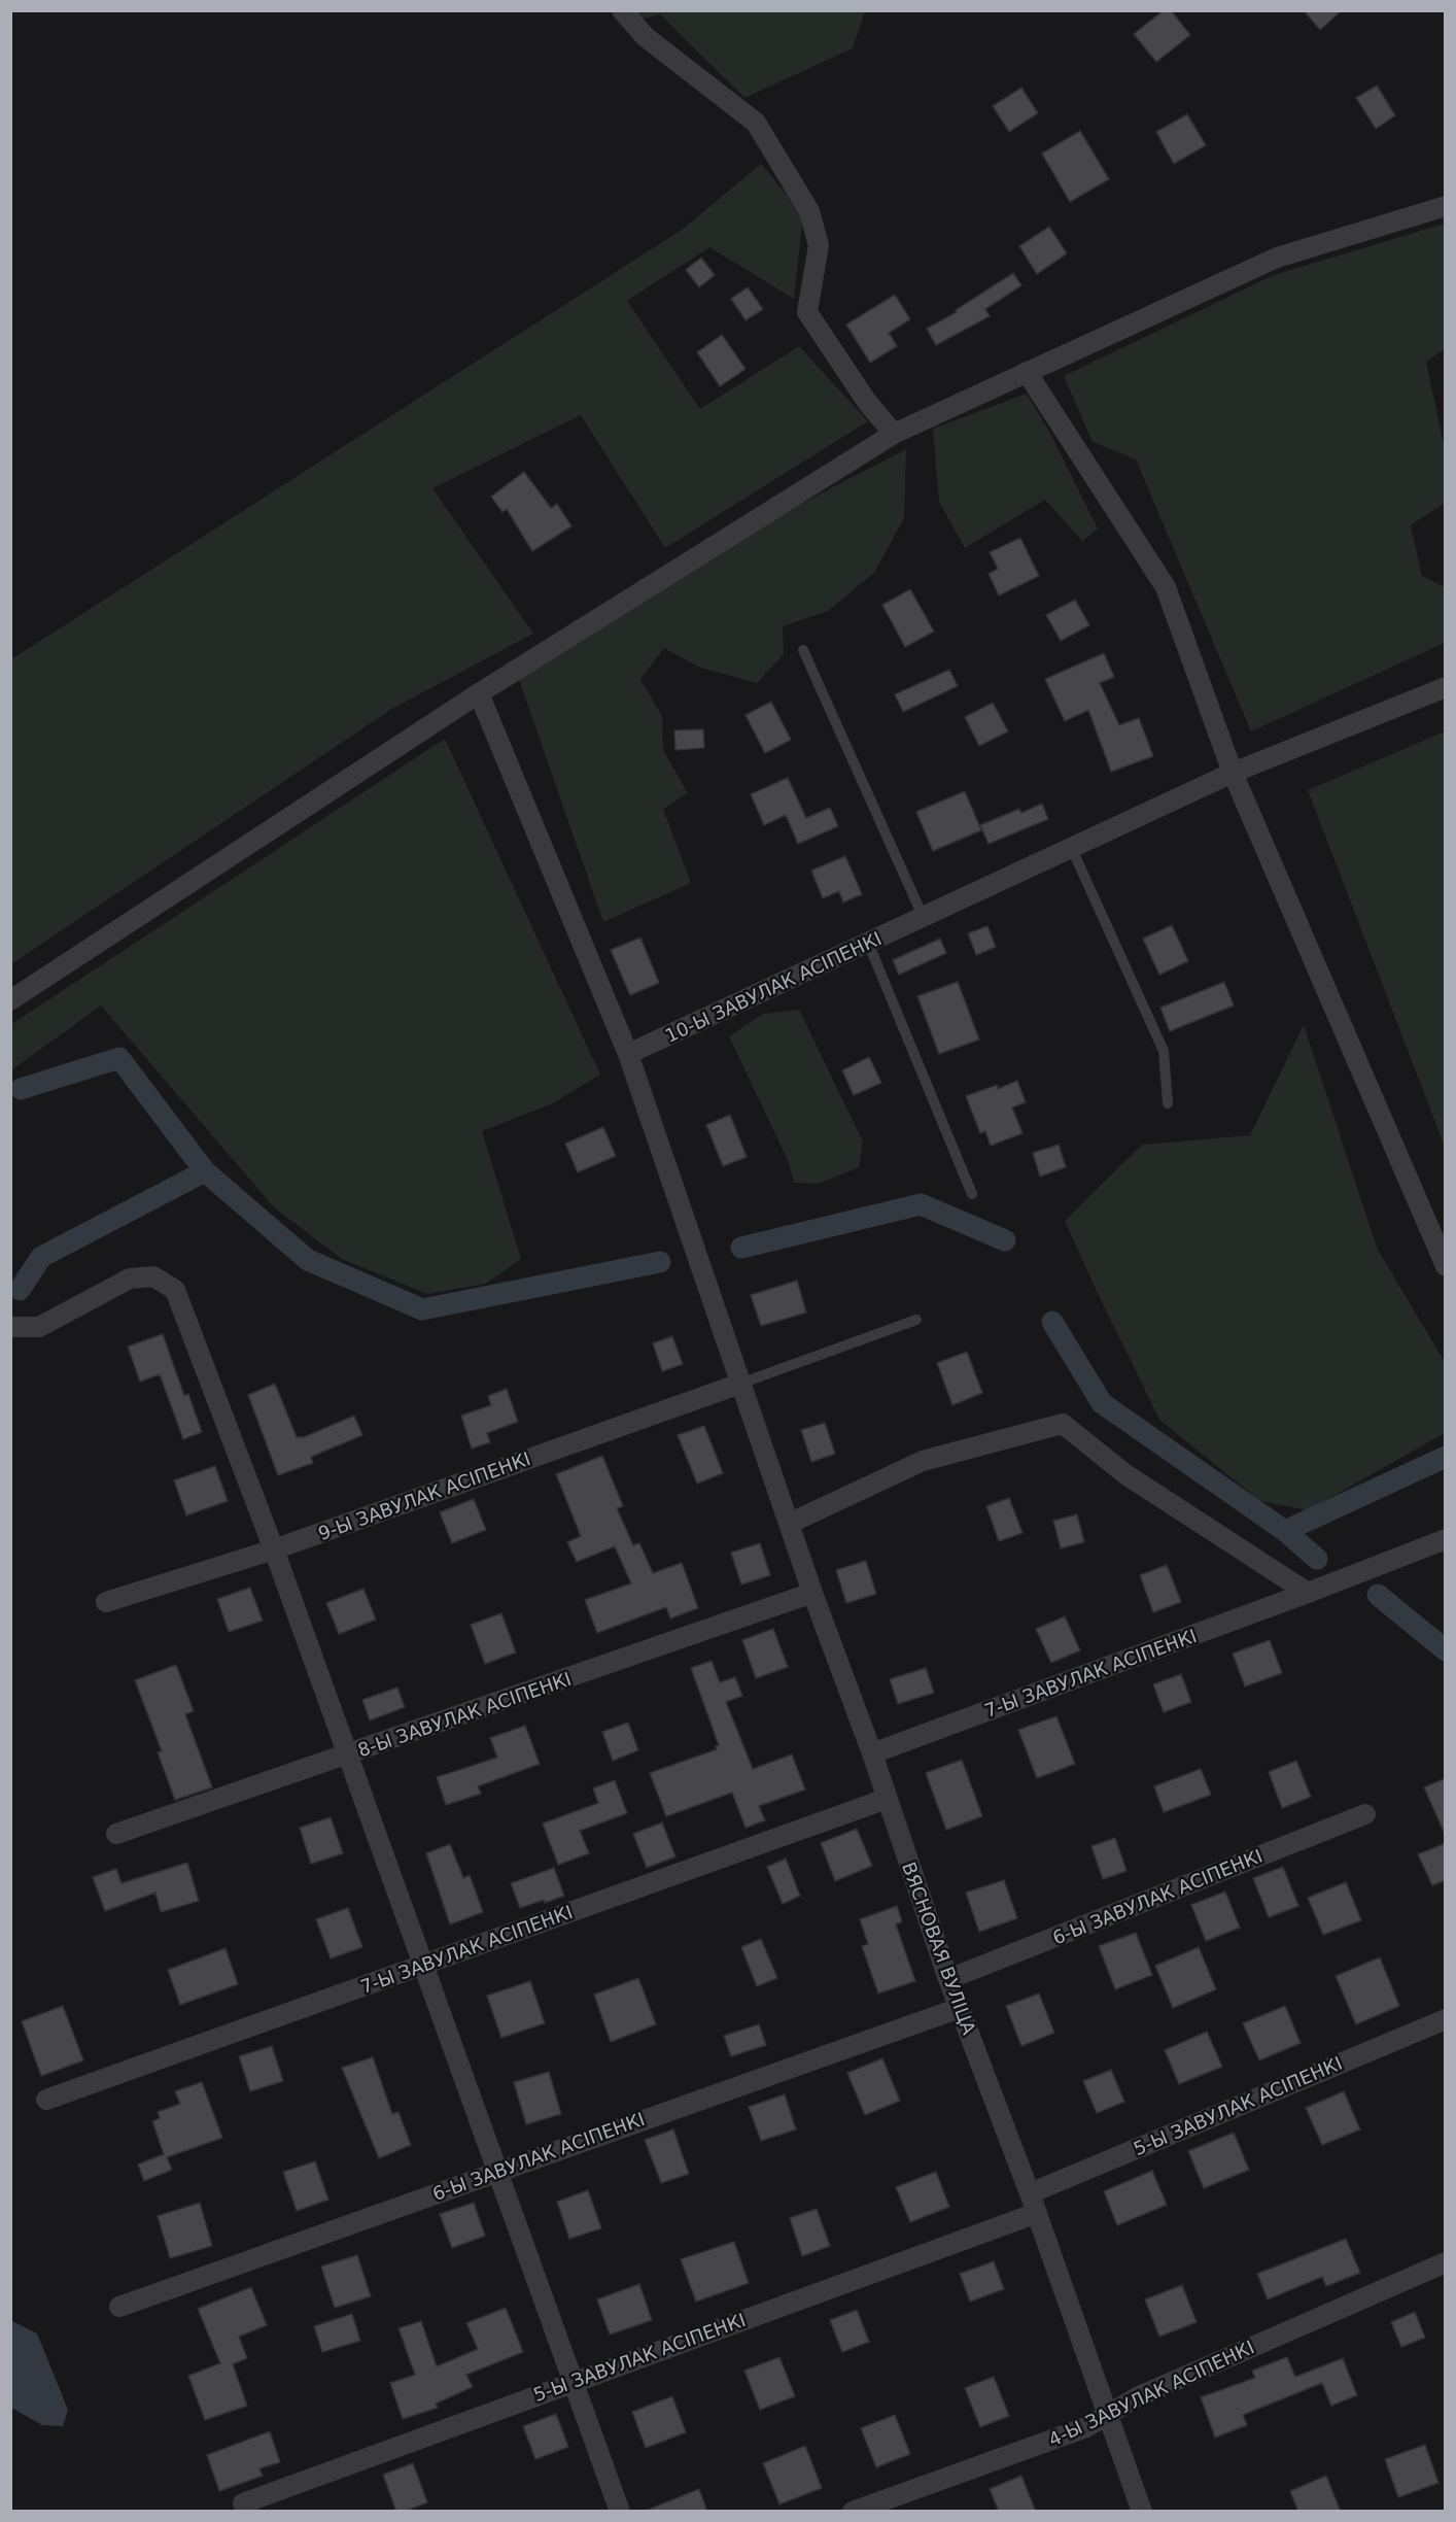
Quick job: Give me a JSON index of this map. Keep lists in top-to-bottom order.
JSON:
{
  "streets": {
    "street": [
      "10-Ы ЗАВУЛАК АСІПЕНКІ",
      "9-Ы ЗАВУЛАК АСІПЕНКІ",
      "7-Ы ЗАВУЛАК АСІПЕНКІ",
      "8-Ы ЗАВУЛАК АСІПЕНКІ",
      "6-Ы ЗАВУЛАК АСІПЕНКІ",
      "ВЯСНОВАЯ ВУЛІЦА",
      "5-Ы ЗАВУЛАК АСІПЕНКІ",
      "4-Ы ЗАВУЛАК АСІПЕНКІ"
    ]
  },
  "crossings": [
    ["9-Ы ЗАВУЛАК АСІПЕНКІ", "ВЯСНОВАЯ ВУЛІЦА"],
    ["7-Ы ЗАВУЛАК АСІПЕНКІ", "ВЯСНОВАЯ ВУЛІЦА"],
    ["8-Ы ЗАВУЛАК АСІПЕНКІ", "ВЯСНОВАЯ ВУЛІЦА"],
    ["6-Ы ЗАВУЛАК АСІПЕНКІ", "ВЯСНОВАЯ ВУЛІЦА"],
    ["ВЯСНОВАЯ ВУЛІЦА", "5-Ы ЗАВУЛАК АСІПЕНКІ"],
    ["ВЯСНОВАЯ ВУЛІЦА", "4-Ы ЗАВУЛАК АСІПЕНКІ"]
  ]
}
